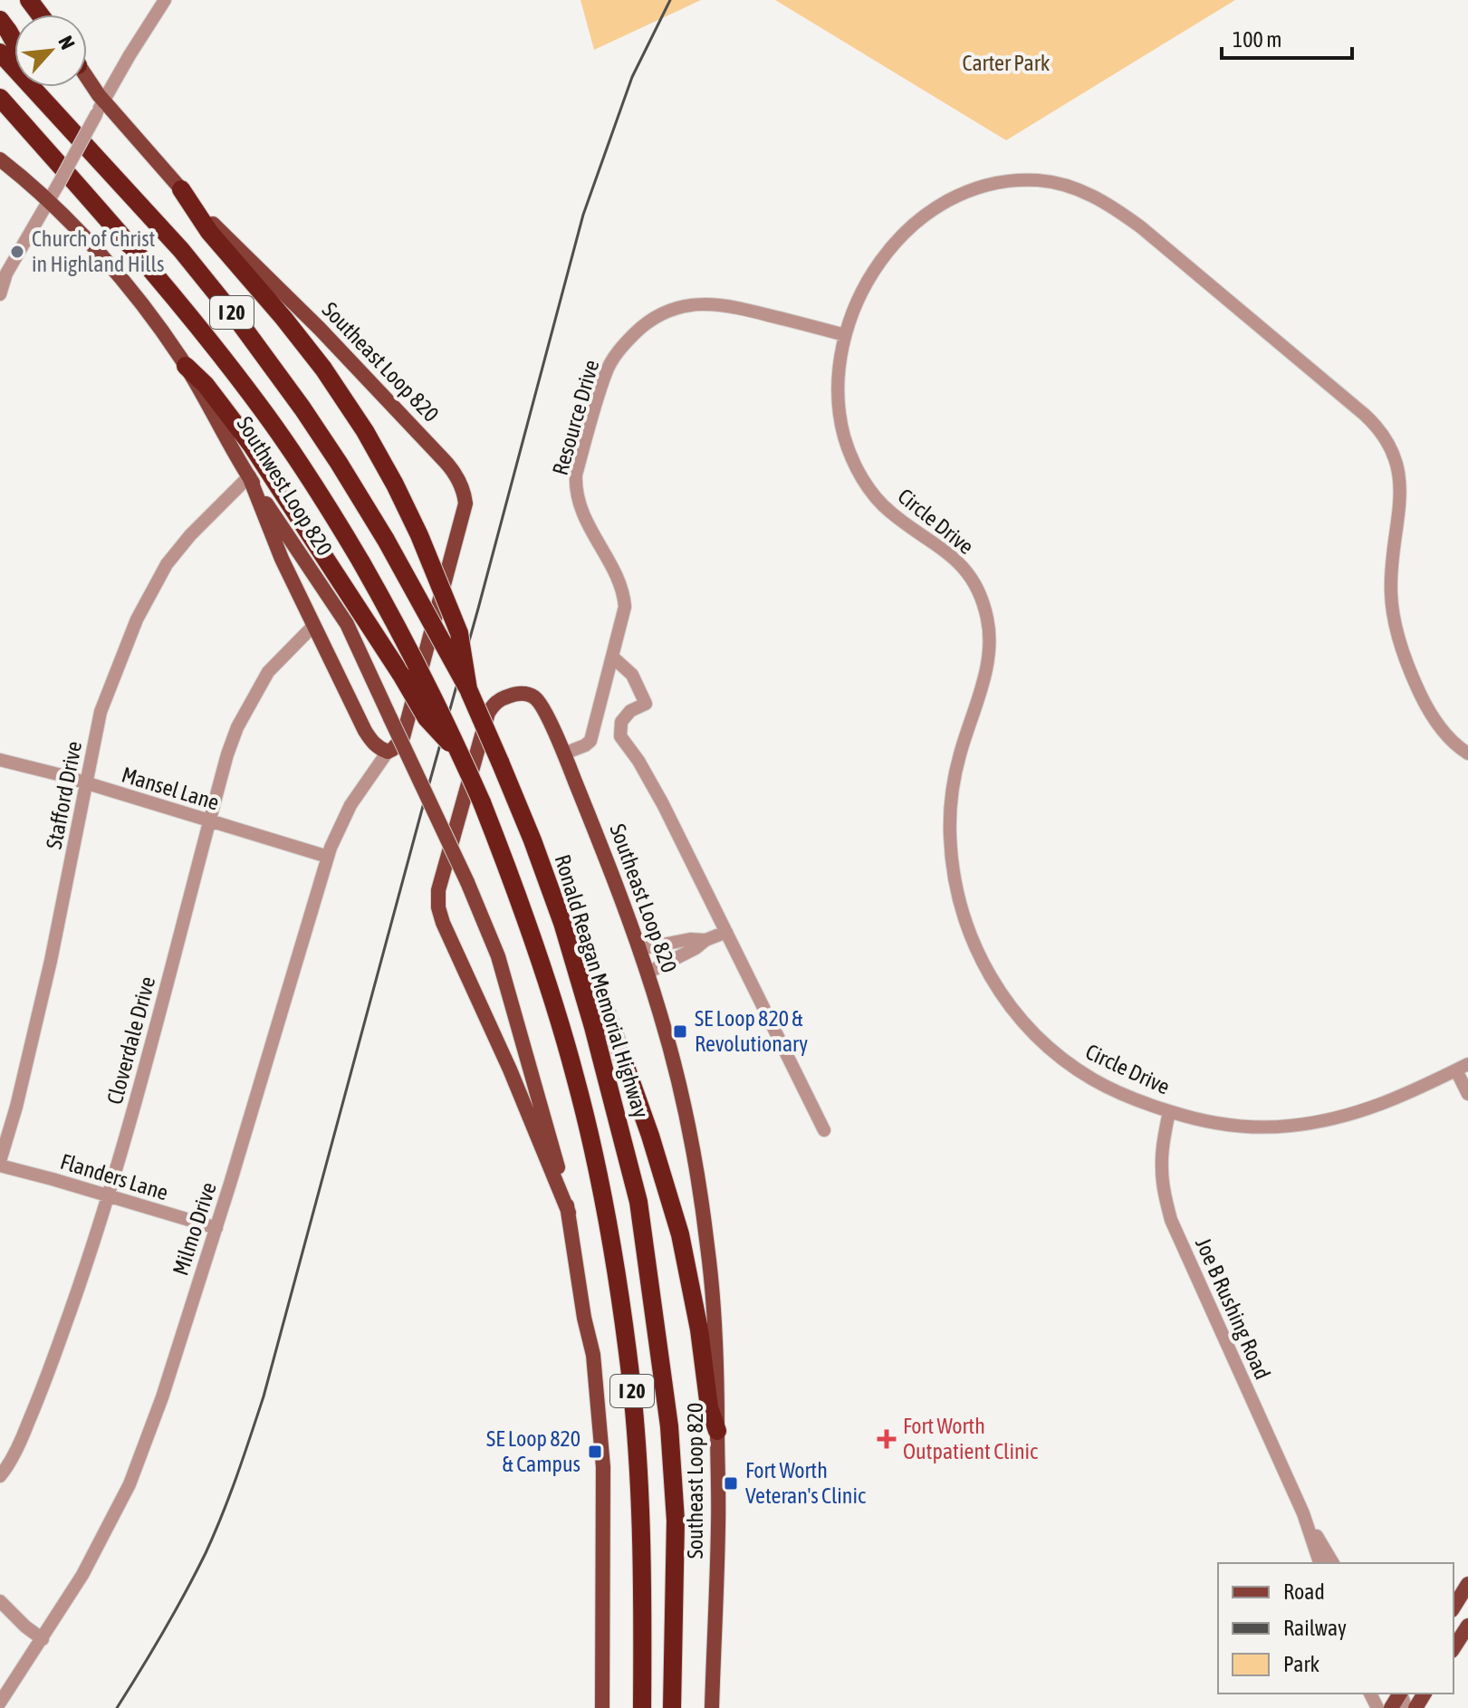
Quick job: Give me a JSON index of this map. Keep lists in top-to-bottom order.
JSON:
{
  "streets": {
    "highway": ["I 20", "Ronald Reagan Memorial Highway"],
    "main road": ["Southeast Loop 820", "Southwest Loop 820"],
    "street": [
      "Resource Drive",
      "Circle Drive",
      "Mansel Lane",
      "Stafford Drive",
      "Cloverdale Drive",
      "Flanders Lane",
      "Milmo Drive",
      "Joe B Rushing Road"
    ]
  },
  "crossings": [
    ["Southeast Loop 820", "Resource Drive"],
    ["Southeast Loop 820", "Southwest Loop 820"],
    ["Southeast Loop 820", "Milmo Drive"],
    ["Resource Drive", "Circle Drive"],
    ["Southwest Loop 820", "Stafford Drive"],
    ["Circle Drive", "Joe B Rushing Road"],
    ["Mansel Lane", "Stafford Drive"],
    ["Mansel Lane", "Cloverdale Drive"],
    ["Mansel Lane", "Milmo Drive"],
    ["Stafford Drive", "Flanders Lane"],
    ["Cloverdale Drive", "Flanders Lane"],
    ["Flanders Lane", "Milmo Drive"]
  ],
  "parks": ["Carter Park"],
  "places": {
    "other": ["Church of Christ in Highland Hills"],
    "transit": ["SE Loop 820 & Revolutionary", "SE Loop 820 & Campus", "Fort Worth Veteran's Clinic"],
    "health": ["Fort Worth Outpatient Clinic"]
  },
  "legend": ["Road", "Railway", "Park"],
  "scale_bar": "100 m",
  "north": "top right"
}
